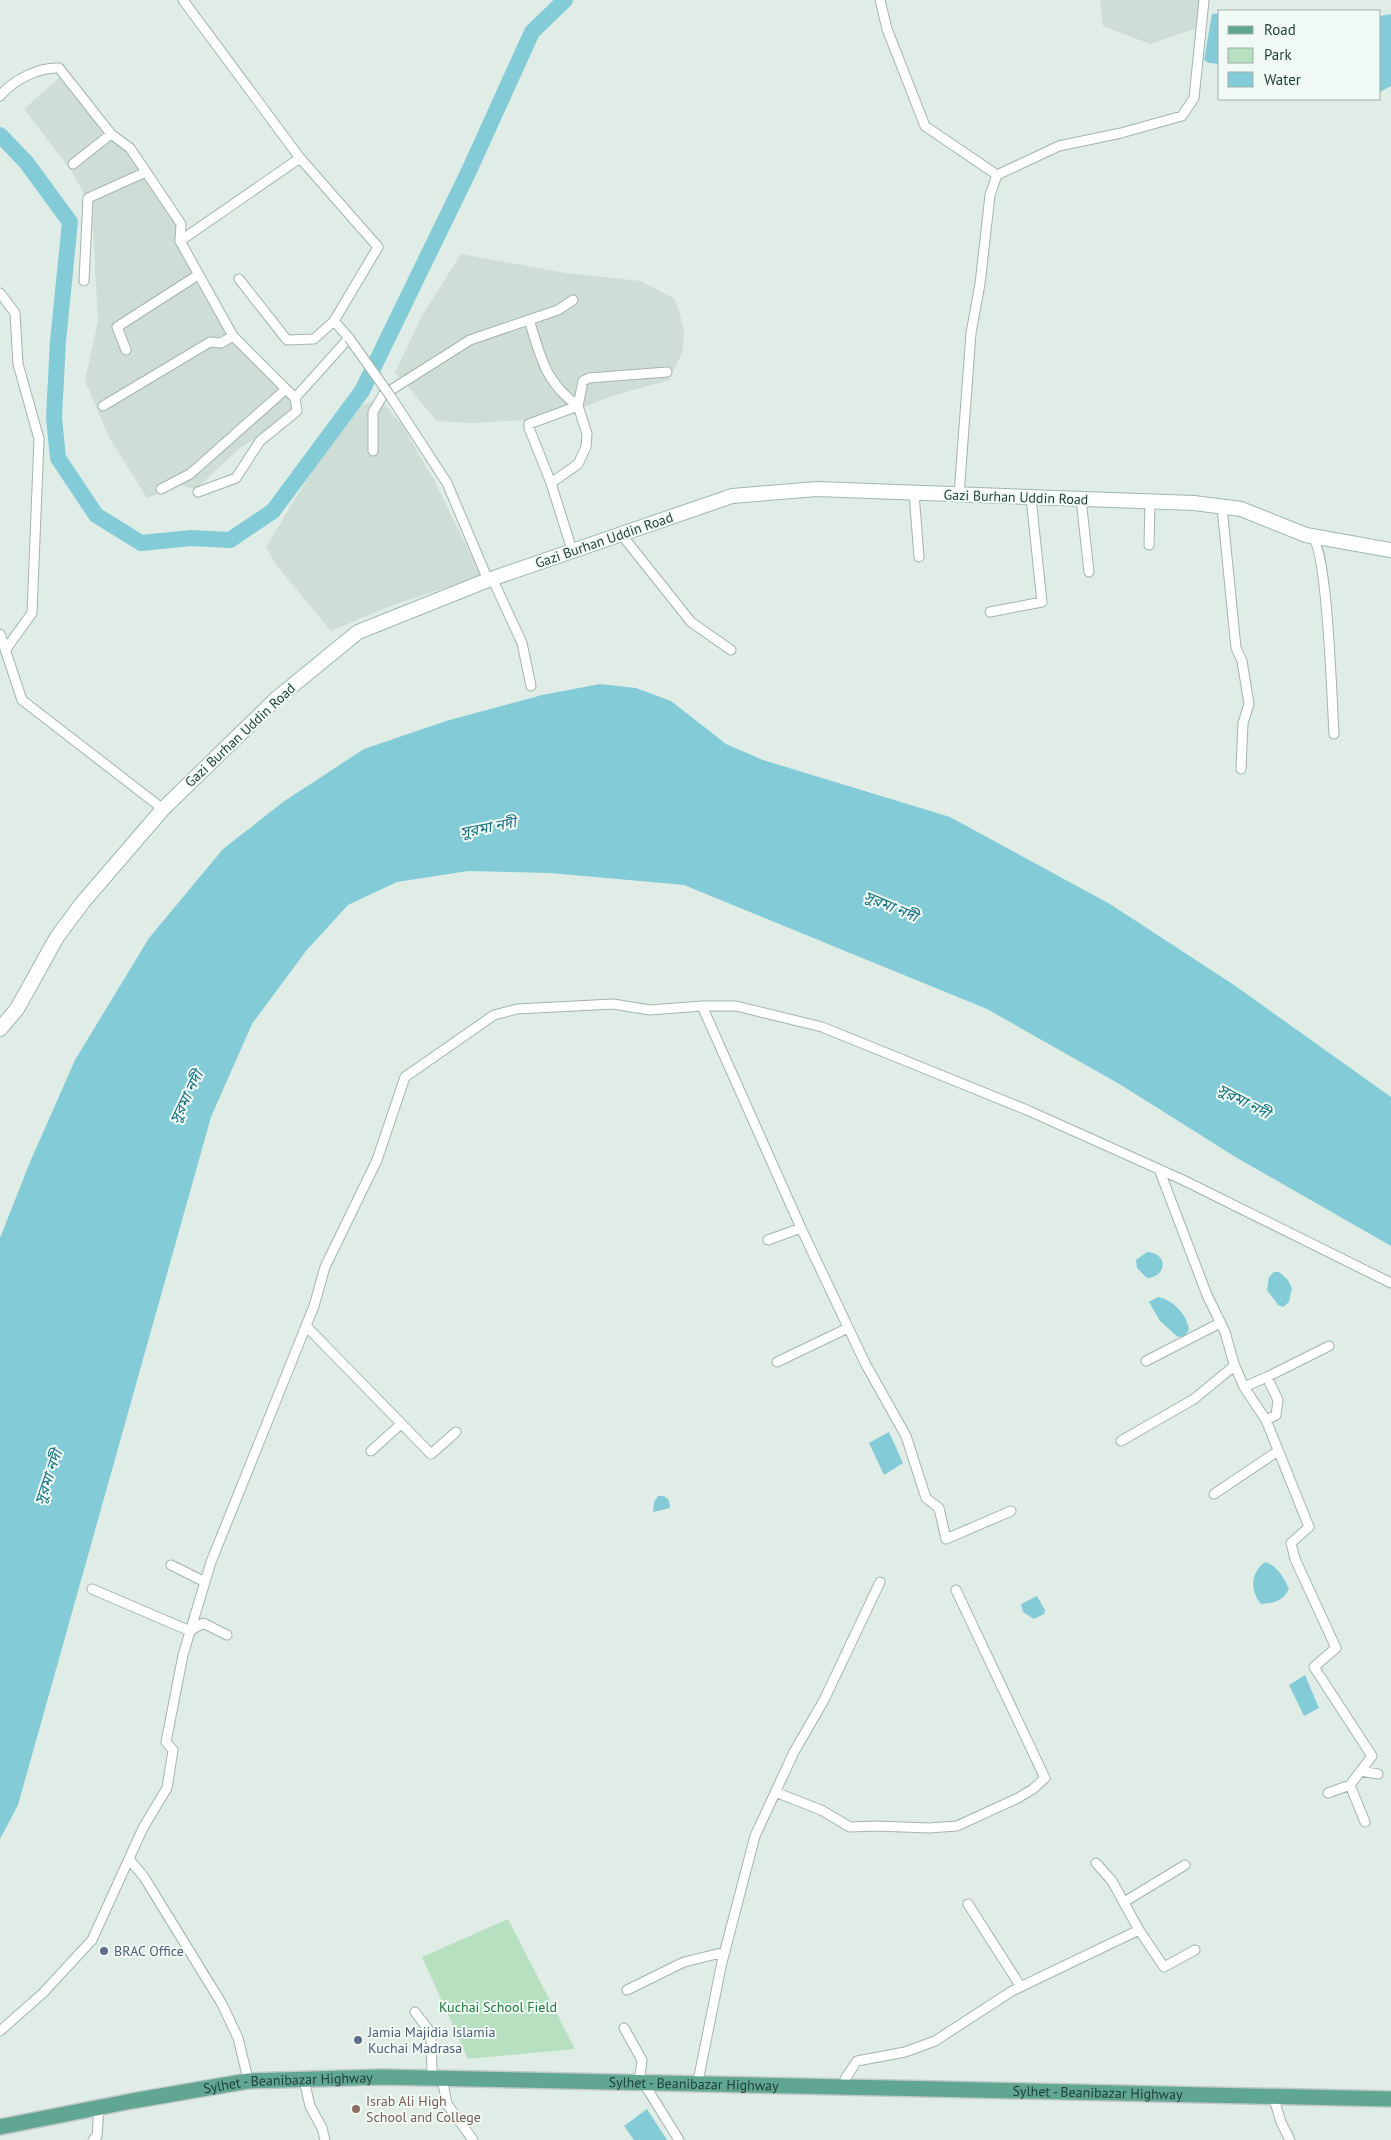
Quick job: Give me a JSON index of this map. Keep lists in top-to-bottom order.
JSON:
{
  "streets": {
    "main road": ["Sylhet - Beanibazar Highway"],
    "street": ["Gazi Burhan Uddin Road"]
  },
  "water": ["সুরমা নদী"],
  "parks": ["Kuchai School Field"],
  "places": ["BRAC Office", "Jamia Majidia Islamia Kuchai Madrasa", "Israb Ali High School and College"],
  "legend": ["Road", "Park", "Water"]
}
